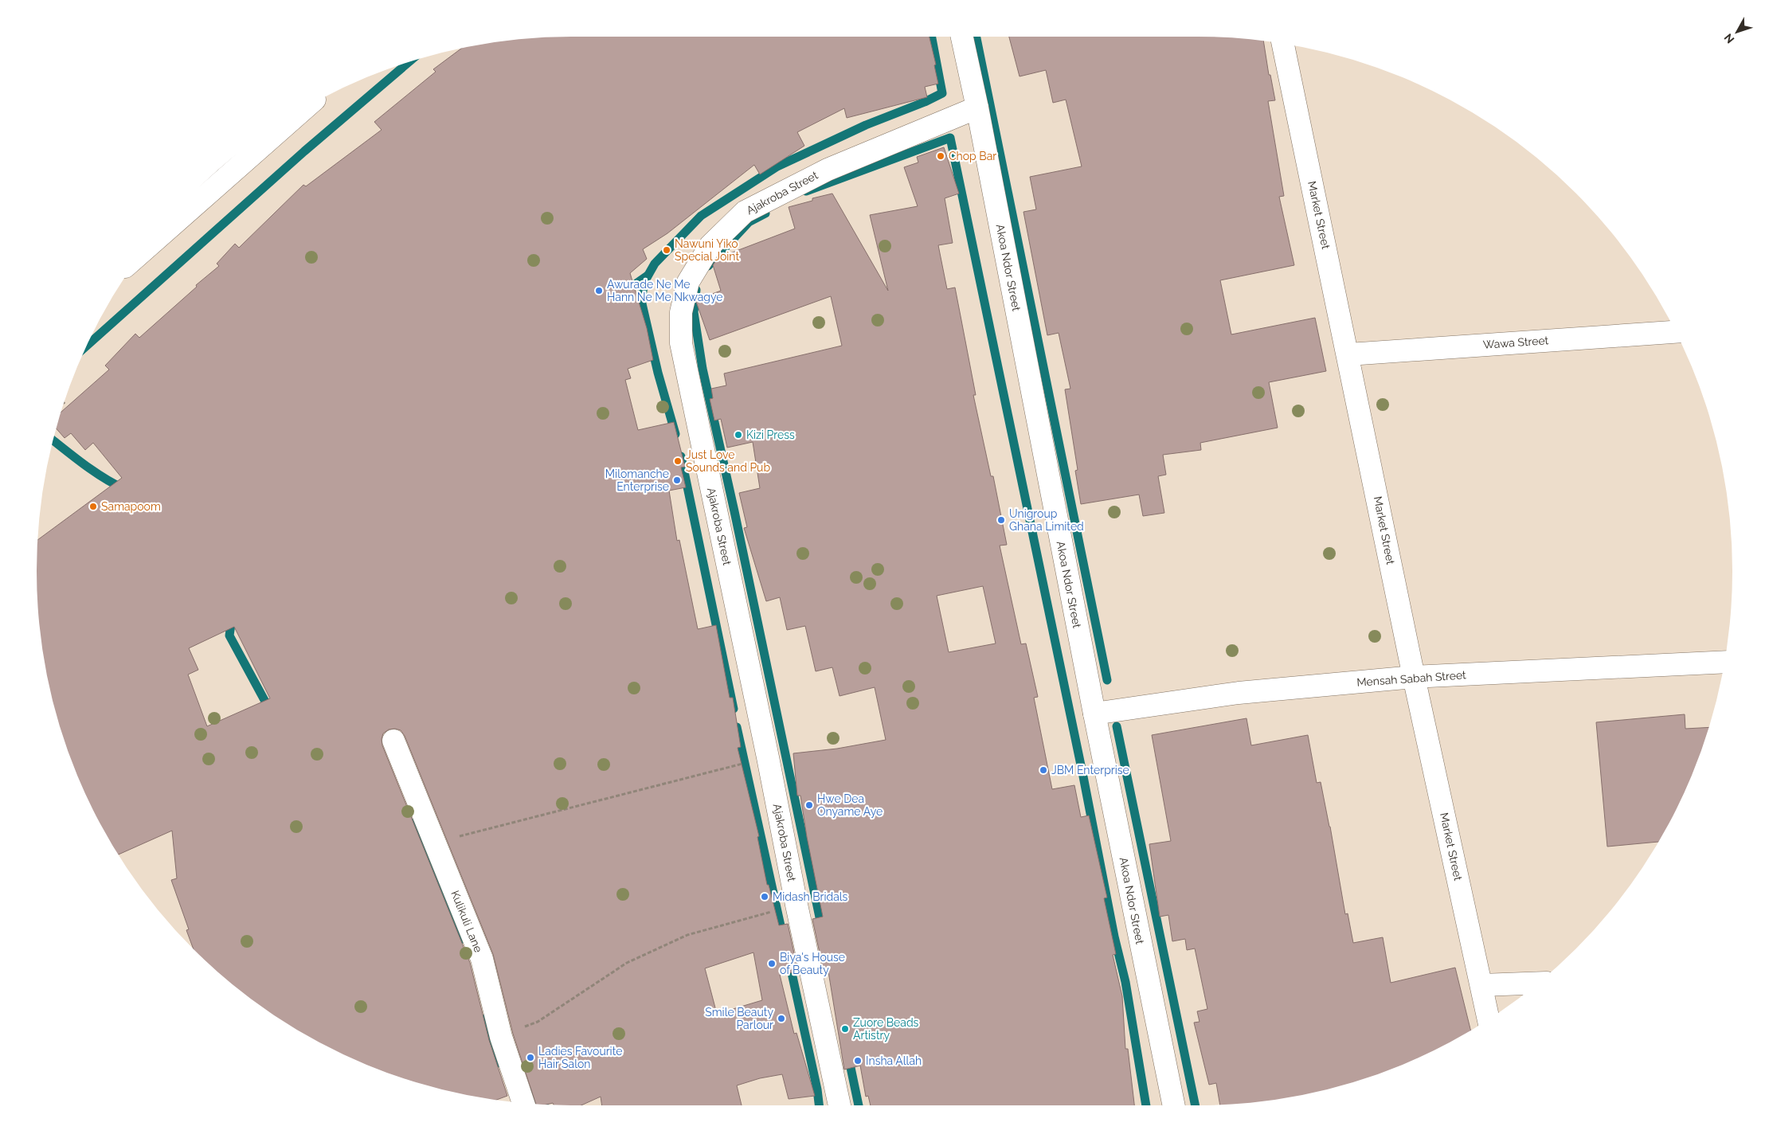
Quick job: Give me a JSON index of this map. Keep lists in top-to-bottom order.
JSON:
{
  "streets": {
    "street": [
      "Ajakroba Street",
      "Market Street",
      "Akoa Ndor Street",
      "Wawa Street",
      "Mensah Sabah Street",
      "Kulikuli Lane"
    ]
  },
  "crossings": [
    ["Ajakroba Street", "Akoa Ndor Street"],
    ["Market Street", "Wawa Street"],
    ["Market Street", "Mensah Sabah Street"],
    ["Akoa Ndor Street", "Mensah Sabah Street"]
  ],
  "places": [
    "Chop Bar",
    "Nawuni Yiko Special Joint",
    "Awurade Ne Me Hann Ne Me Nkwagye",
    "Kizi Press",
    "Just Love Sounds and Pub",
    "Milomanche Enterprise",
    "Samapoom",
    "Unigroup Ghana Limited",
    "JBM Enterprise",
    "Hwe Dea Onyame Aye",
    "Midash Bridals",
    "Biya's House of Beauty",
    "Smile Beauty Parlour",
    "Zuore Beads Artistry",
    "Ladies Favourite Hair Salon",
    "Insha Allah"
  ],
  "north": "bottom left"
}
